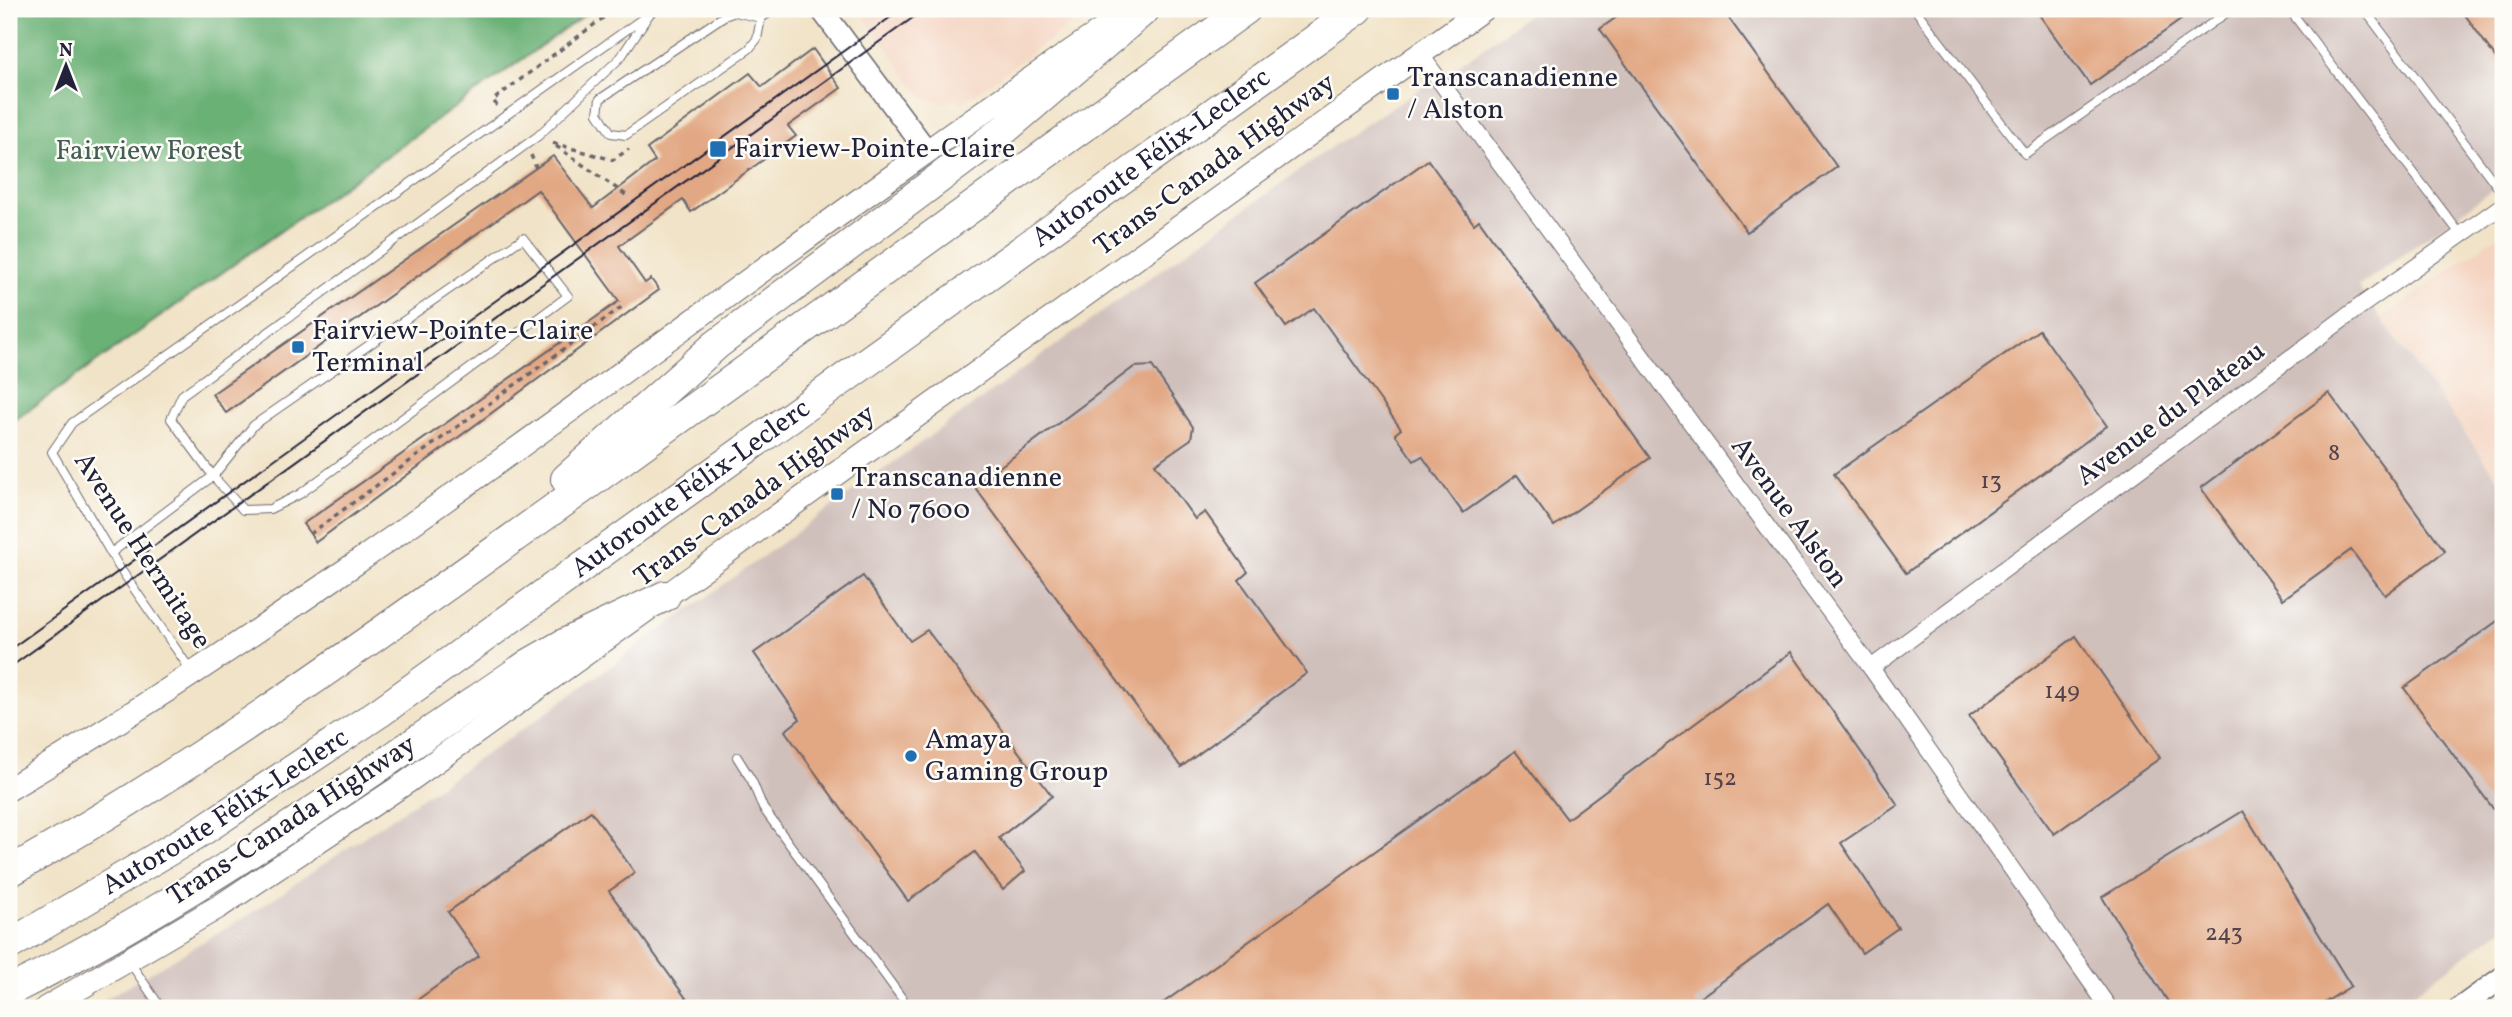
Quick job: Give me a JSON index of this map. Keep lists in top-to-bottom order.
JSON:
{
  "streets": {
    "highway": ["Autoroute Félix-Leclerc"],
    "main road": ["Trans-Canada Highway"],
    "street": ["Avenue du Plateau", "Avenue Alston"],
    "lane": ["Avenue Hermitage"]
  },
  "crossings": [
    ["Trans-Canada Highway", "Avenue Alston"],
    ["Avenue du Plateau", "Avenue Alston"]
  ],
  "parks": ["Fairview Forest"],
  "places": {
    "transit": [
      "Transcanadienne / Alston",
      "Fairview-Pointe-Claire",
      "Fairview-Pointe-Claire Terminal",
      "Transcanadienne / No 7600"
    ],
    "other": ["Amaya Gaming Group"]
  },
  "house_numbers": [
    "8",
    "13",
    "149",
    "152",
    "243"
  ],
  "north": "top"
}
